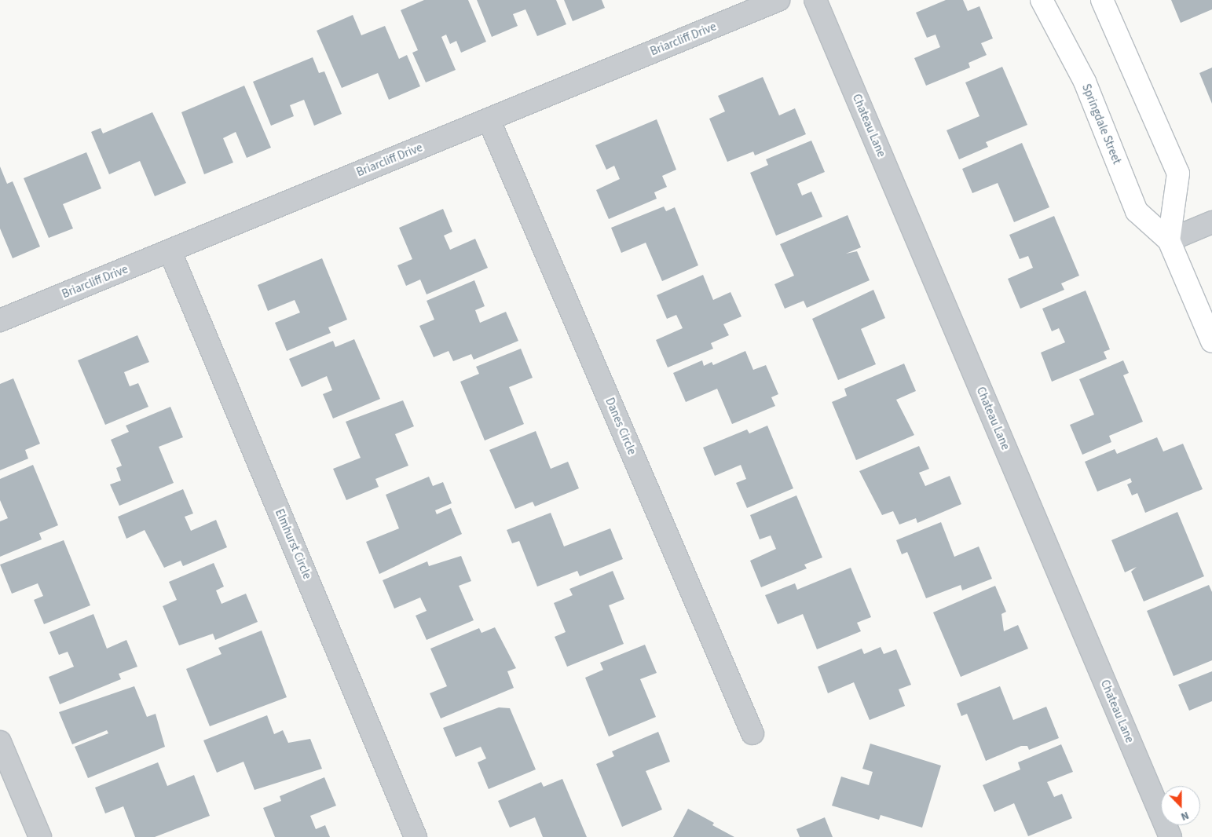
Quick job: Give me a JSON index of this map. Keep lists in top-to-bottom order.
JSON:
{
  "streets": {
    "main road": ["Springdale Street"],
    "street": [
      "Briarcliff Drive",
      "Chateau Lane",
      "Danes Circle",
      "Elmhurst Circle"
    ]
  },
  "crossings": [
    ["Briarcliff Drive", "Danes Circle"],
    ["Briarcliff Drive", "Elmhurst Circle"]
  ],
  "north": "bottom"
}
